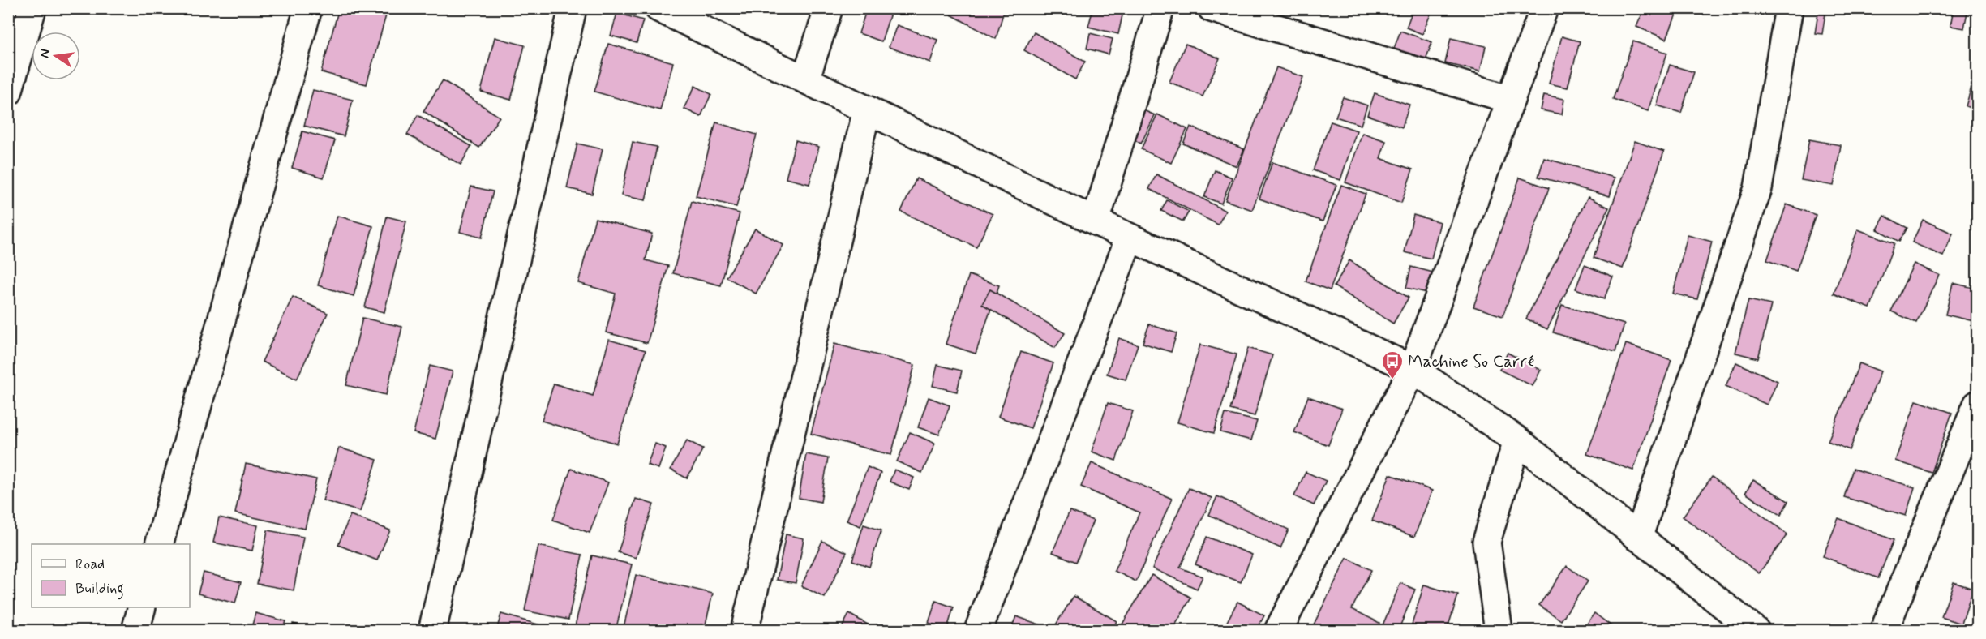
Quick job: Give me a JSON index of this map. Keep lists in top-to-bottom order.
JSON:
{
  "places": {
    "bus stop": ["Machine So Carré"]
  },
  "legend": ["Road", "Building"],
  "north": "left"
}
